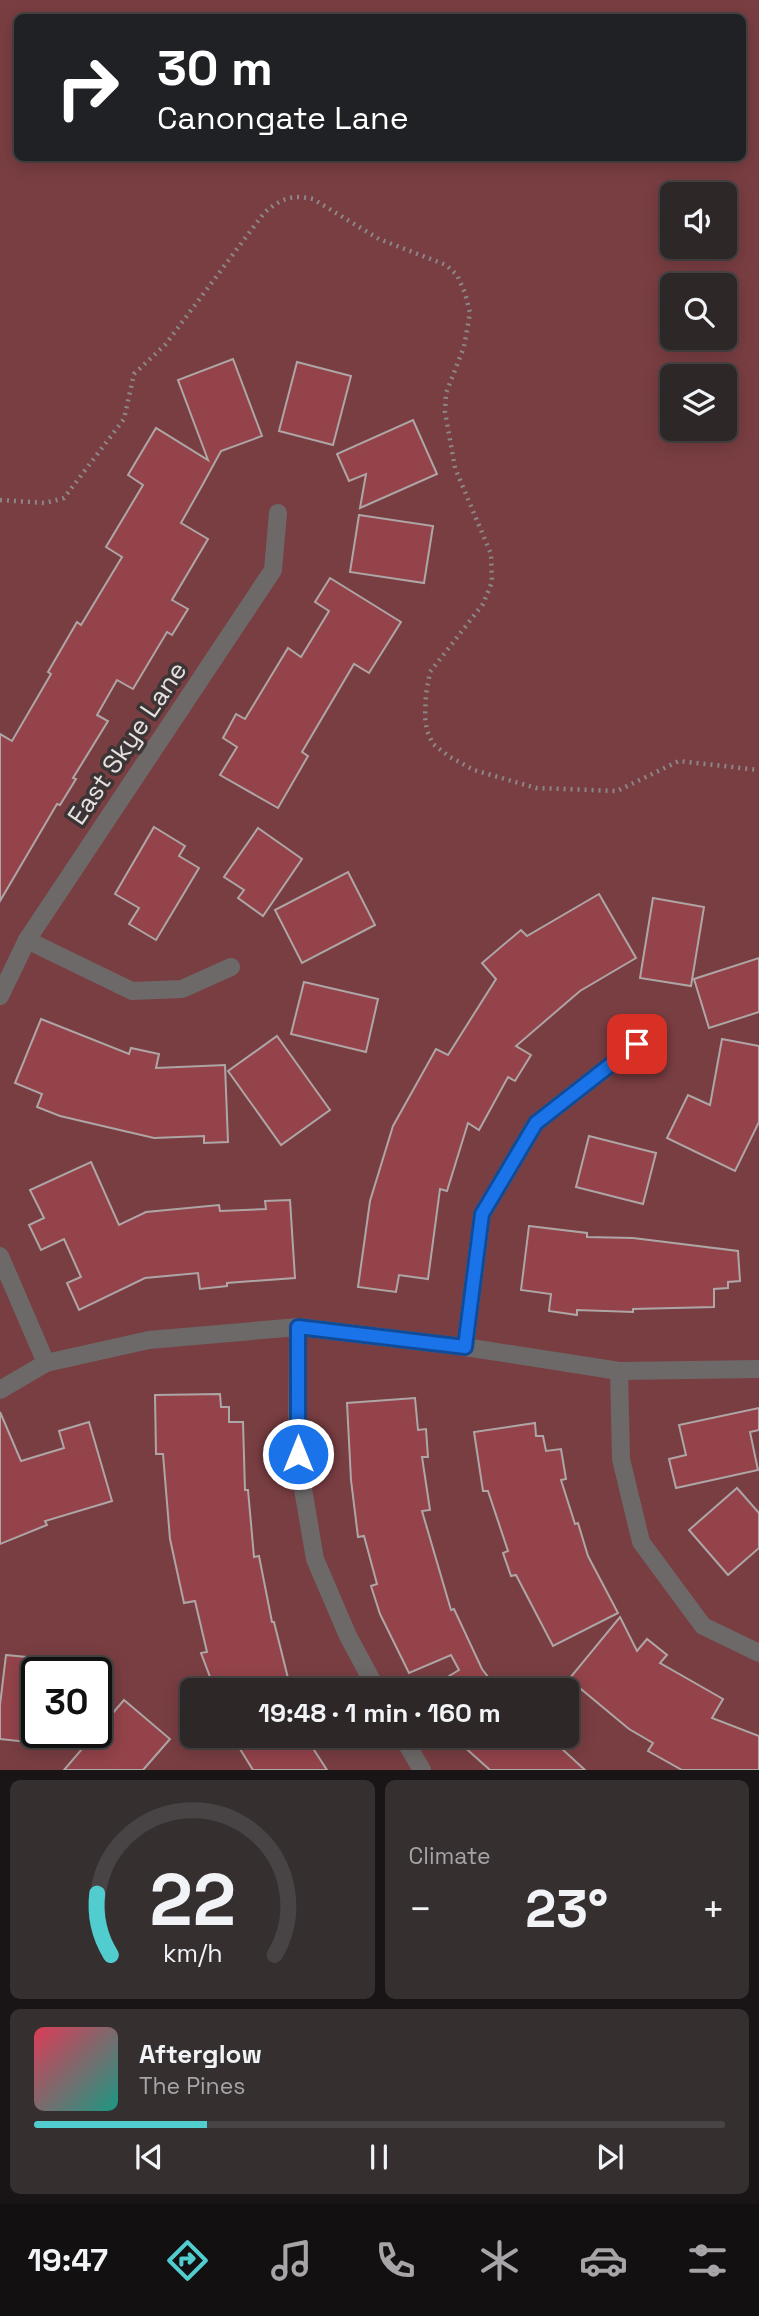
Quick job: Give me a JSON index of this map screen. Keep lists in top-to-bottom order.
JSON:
{
  "streets": {
    "street": ["East Skye Lane"]
  },
  "page": {
    "turn": ["30 m", "Canongate Lane"],
    "limit": "30",
    "trip": "19:48 · 1 min · 160 m",
    "tile": "Climate",
    "heat": ["−", "23°", "+"],
    "song": ["Afterglow", "The Pines"],
    "tabs": "19:47",
    "gauge": ["22", "km/h"]
  }
}
